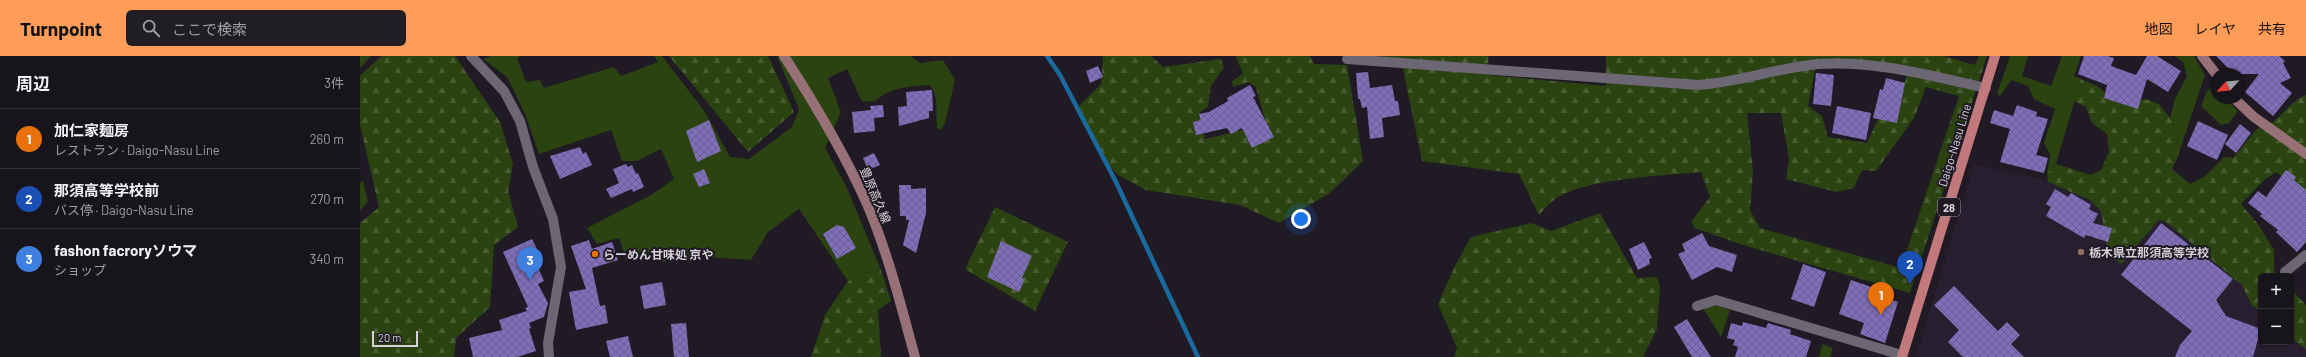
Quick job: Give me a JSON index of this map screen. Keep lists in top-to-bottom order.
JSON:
{
  "streets": {
    "main road": ["Daigo-Nasu Line", "豊原高久線", "28"]
  },
  "places": ["栃木県立那須高等学校", "らーめん甘味処 京や"],
  "scale_bar": "20 m",
  "north": "bottom left",
  "page": {
    "header": "Turnpoint",
    "search": "ここで検索",
    "nav": ["地図", "レイヤ", "共有"],
    "heading": ["周辺", "3件"],
    "list": [
      {
        "mark": "1",
        "name": "加仁家麺房",
        "note": "レストラン · Daigo-Nasu Line",
        "value": "260 m"
      },
      {
        "mark": "2",
        "name": "那須高等学校前",
        "note": "バス停 · Daigo-Nasu Line",
        "value": "270 m"
      },
      {
        "mark": "3",
        "name": "fashon facroryソウマ",
        "note": "ショップ",
        "value": "340 m"
      }
    ],
    "pins": ["3", "2", "1"],
    "map_buttons": ["+", "−"],
    "scale": "20 m"
  }
}
